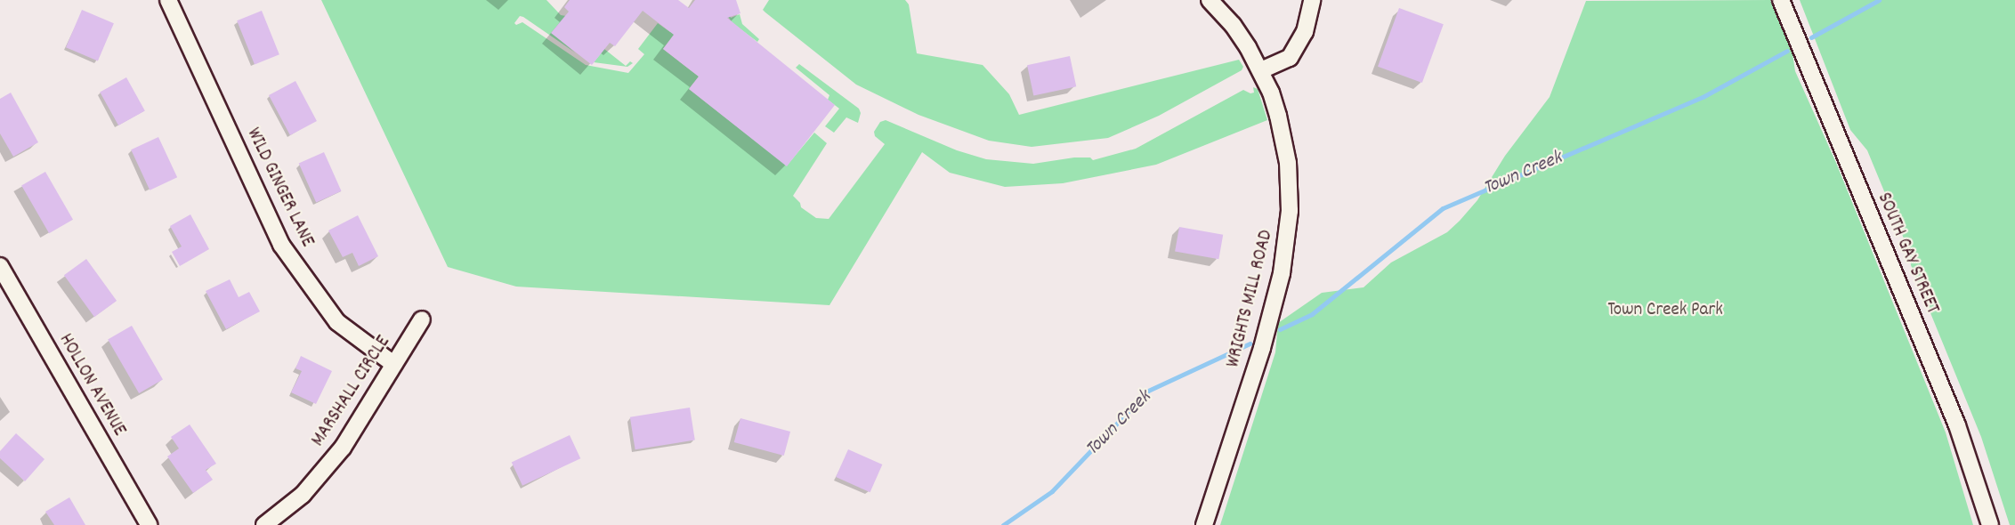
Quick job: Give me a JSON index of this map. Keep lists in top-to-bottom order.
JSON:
{
  "streets": {
    "street": [
      "WILD GINGER LANE",
      "SOUTH GAY STREET",
      "WRIGHTS MILL ROAD",
      "HOLLON AVENUE",
      "MARSHALL CIRCLE"
    ]
  },
  "crossings": [
    ["WILD GINGER LANE", "MARSHALL CIRCLE"]
  ],
  "water": ["Town Creek"],
  "parks": ["Town Creek Park"]
}
